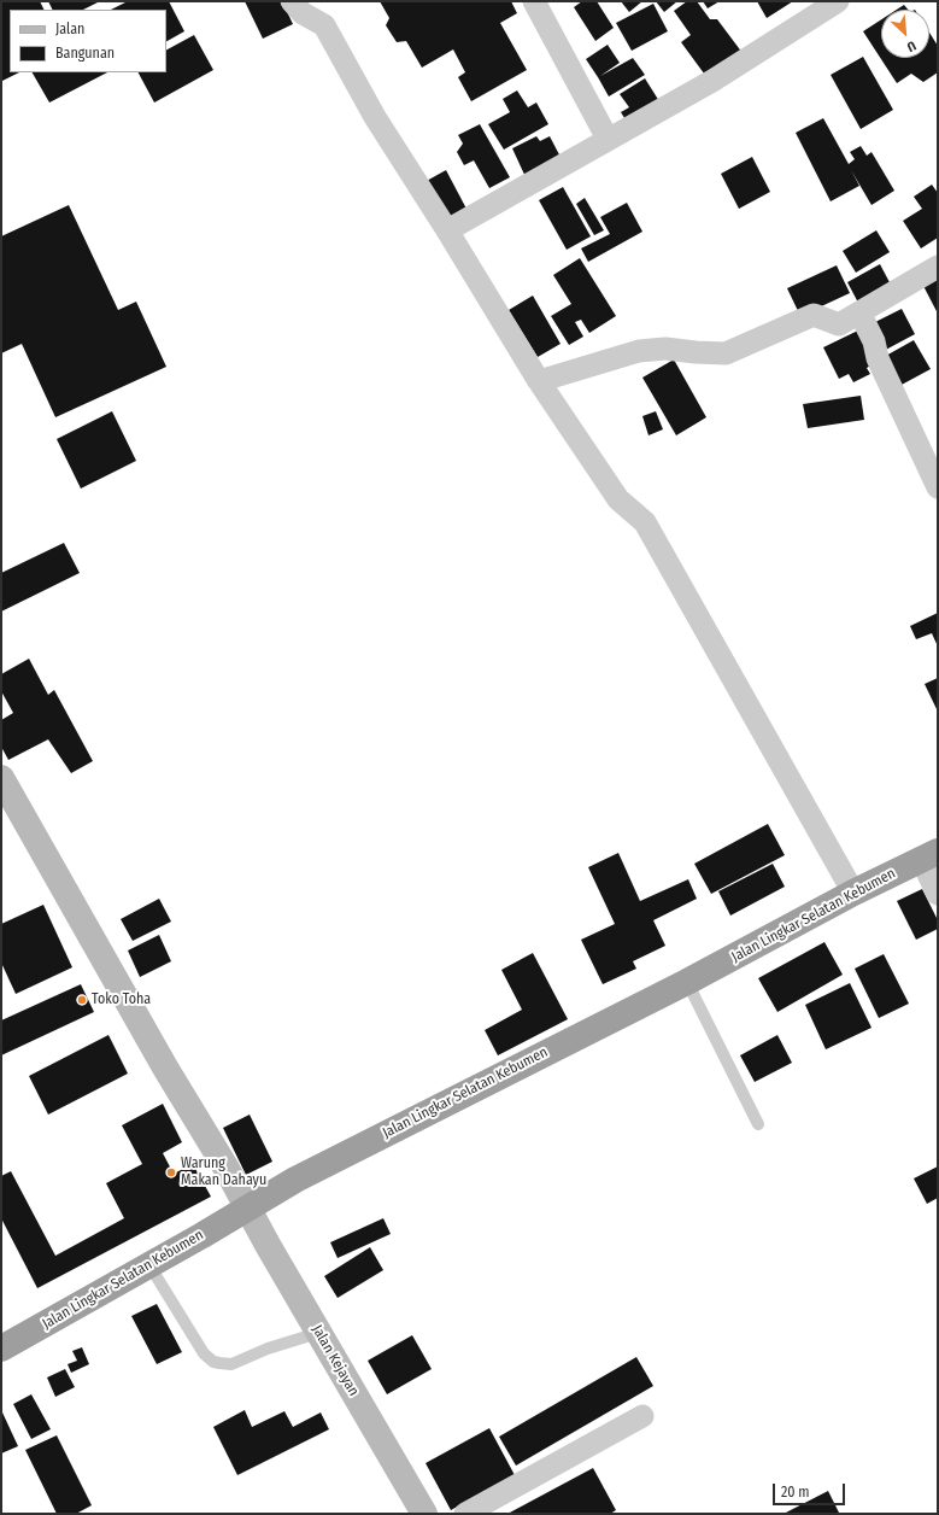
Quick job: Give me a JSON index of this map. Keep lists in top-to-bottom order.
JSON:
{
  "streets": {
    "highway": ["Jalan Lingkar Selatan Kebumen"],
    "main road": ["Jalan Kejayan"]
  },
  "crossings": [
    ["Jalan Lingkar Selatan Kebumen", "Jalan Kejayan"]
  ],
  "places": ["Toko Toha", "Warung Makan Dahayu"],
  "legend": ["Jalan", "Bangunan"],
  "scale_bar": "20 m",
  "north": "bottom right"
}
